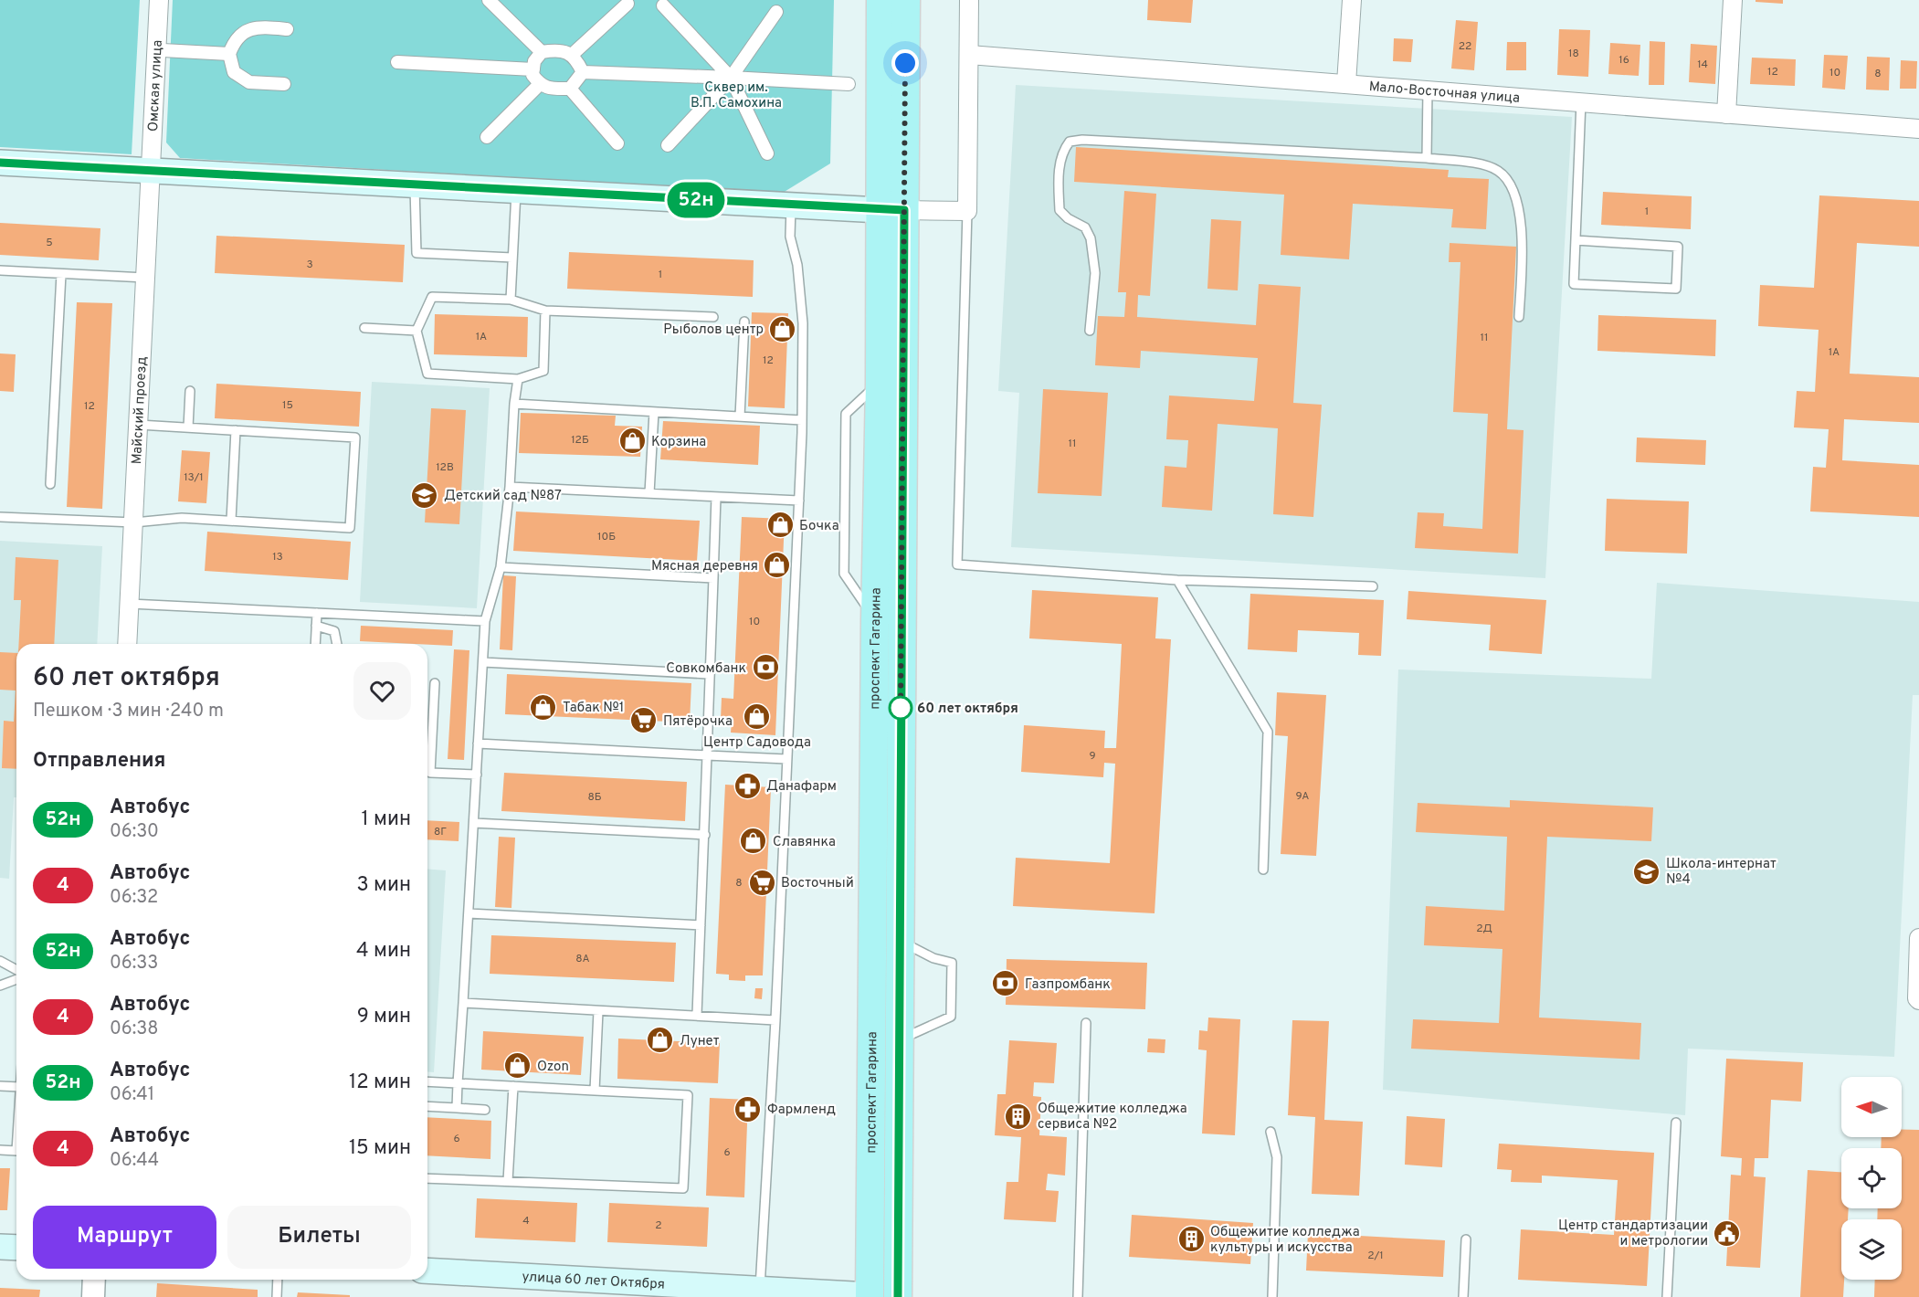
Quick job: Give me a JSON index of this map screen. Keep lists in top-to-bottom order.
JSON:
{
  "streets": {
    "main road": ["проспект Гагарина", "улица 60 лет Октября"],
    "street": ["Омская улица", "Мало-Восточная улица", "Майский проезд"]
  },
  "crossings": [
    ["Омская улица", "Майский проезд"],
    ["проспект Гагарина", "улица 60 лет Октября"]
  ],
  "parks": ["Сквер им. В.П. Самохина"],
  "places": {
    "shop": [
      "Рыболов центр",
      "Корзина",
      "Бочка",
      "Мясная деревня",
      "Табак №1",
      "Центр Садовода",
      "Славянка",
      "Лунет",
      "Ozon"
    ],
    "school or university": ["Детский сад №87", "Школа-интернат №4"],
    "bank": ["Совкомбанк", "Газпромбанк"],
    "other": ["60 лет октября"],
    "supermarket": ["Пятёрочка", "Восточный"],
    "pharmacy": ["Данафарм", "Фармленд"],
    "building": ["Общежитие колледжа сервиса №2", "Общежитие колледжа культуры и искусства"],
    "public building": ["Центр стандартизации и метрологии"]
  },
  "lines": ["bus line 52н"],
  "house_numbers": [
    "22",
    "18",
    "16",
    "14",
    "12",
    "10",
    "8",
    "1",
    "5",
    "3",
    "1",
    "1А",
    "11",
    "1А",
    "12",
    "15",
    "12",
    "12Б",
    "11",
    "12В",
    "13/1",
    "10Б",
    "13",
    "10",
    "9",
    "9А",
    "8Б",
    "8Г",
    "8",
    "2Д",
    "8А",
    "6",
    "6",
    "4",
    "2",
    "2/1"
  ],
  "north": "left",
  "page": {
    "on_map": "52н",
    "heading": [
      ["60 лет октября", "Пешком · 3 мин · 240 m"],
      "Отправления"
    ],
    "list": [
      {
        "mark": "52н",
        "name": "Автобус",
        "note": "06:30",
        "value": "1 мин"
      },
      {
        "mark": "4",
        "name": "Автобус",
        "note": "06:32",
        "value": "3 мин"
      },
      {
        "mark": "52н",
        "name": "Автобус",
        "note": "06:33",
        "value": "4 мин"
      },
      {
        "mark": "4",
        "name": "Автобус",
        "note": "06:38",
        "value": "9 мин"
      },
      {
        "mark": "52н",
        "name": "Автобус",
        "note": "06:41",
        "value": "12 мин"
      },
      {
        "mark": "4",
        "name": "Автобус",
        "note": "06:44",
        "value": "15 мин"
      }
    ],
    "buttons": ["Маршрут", "Билеты"]
  }
}
